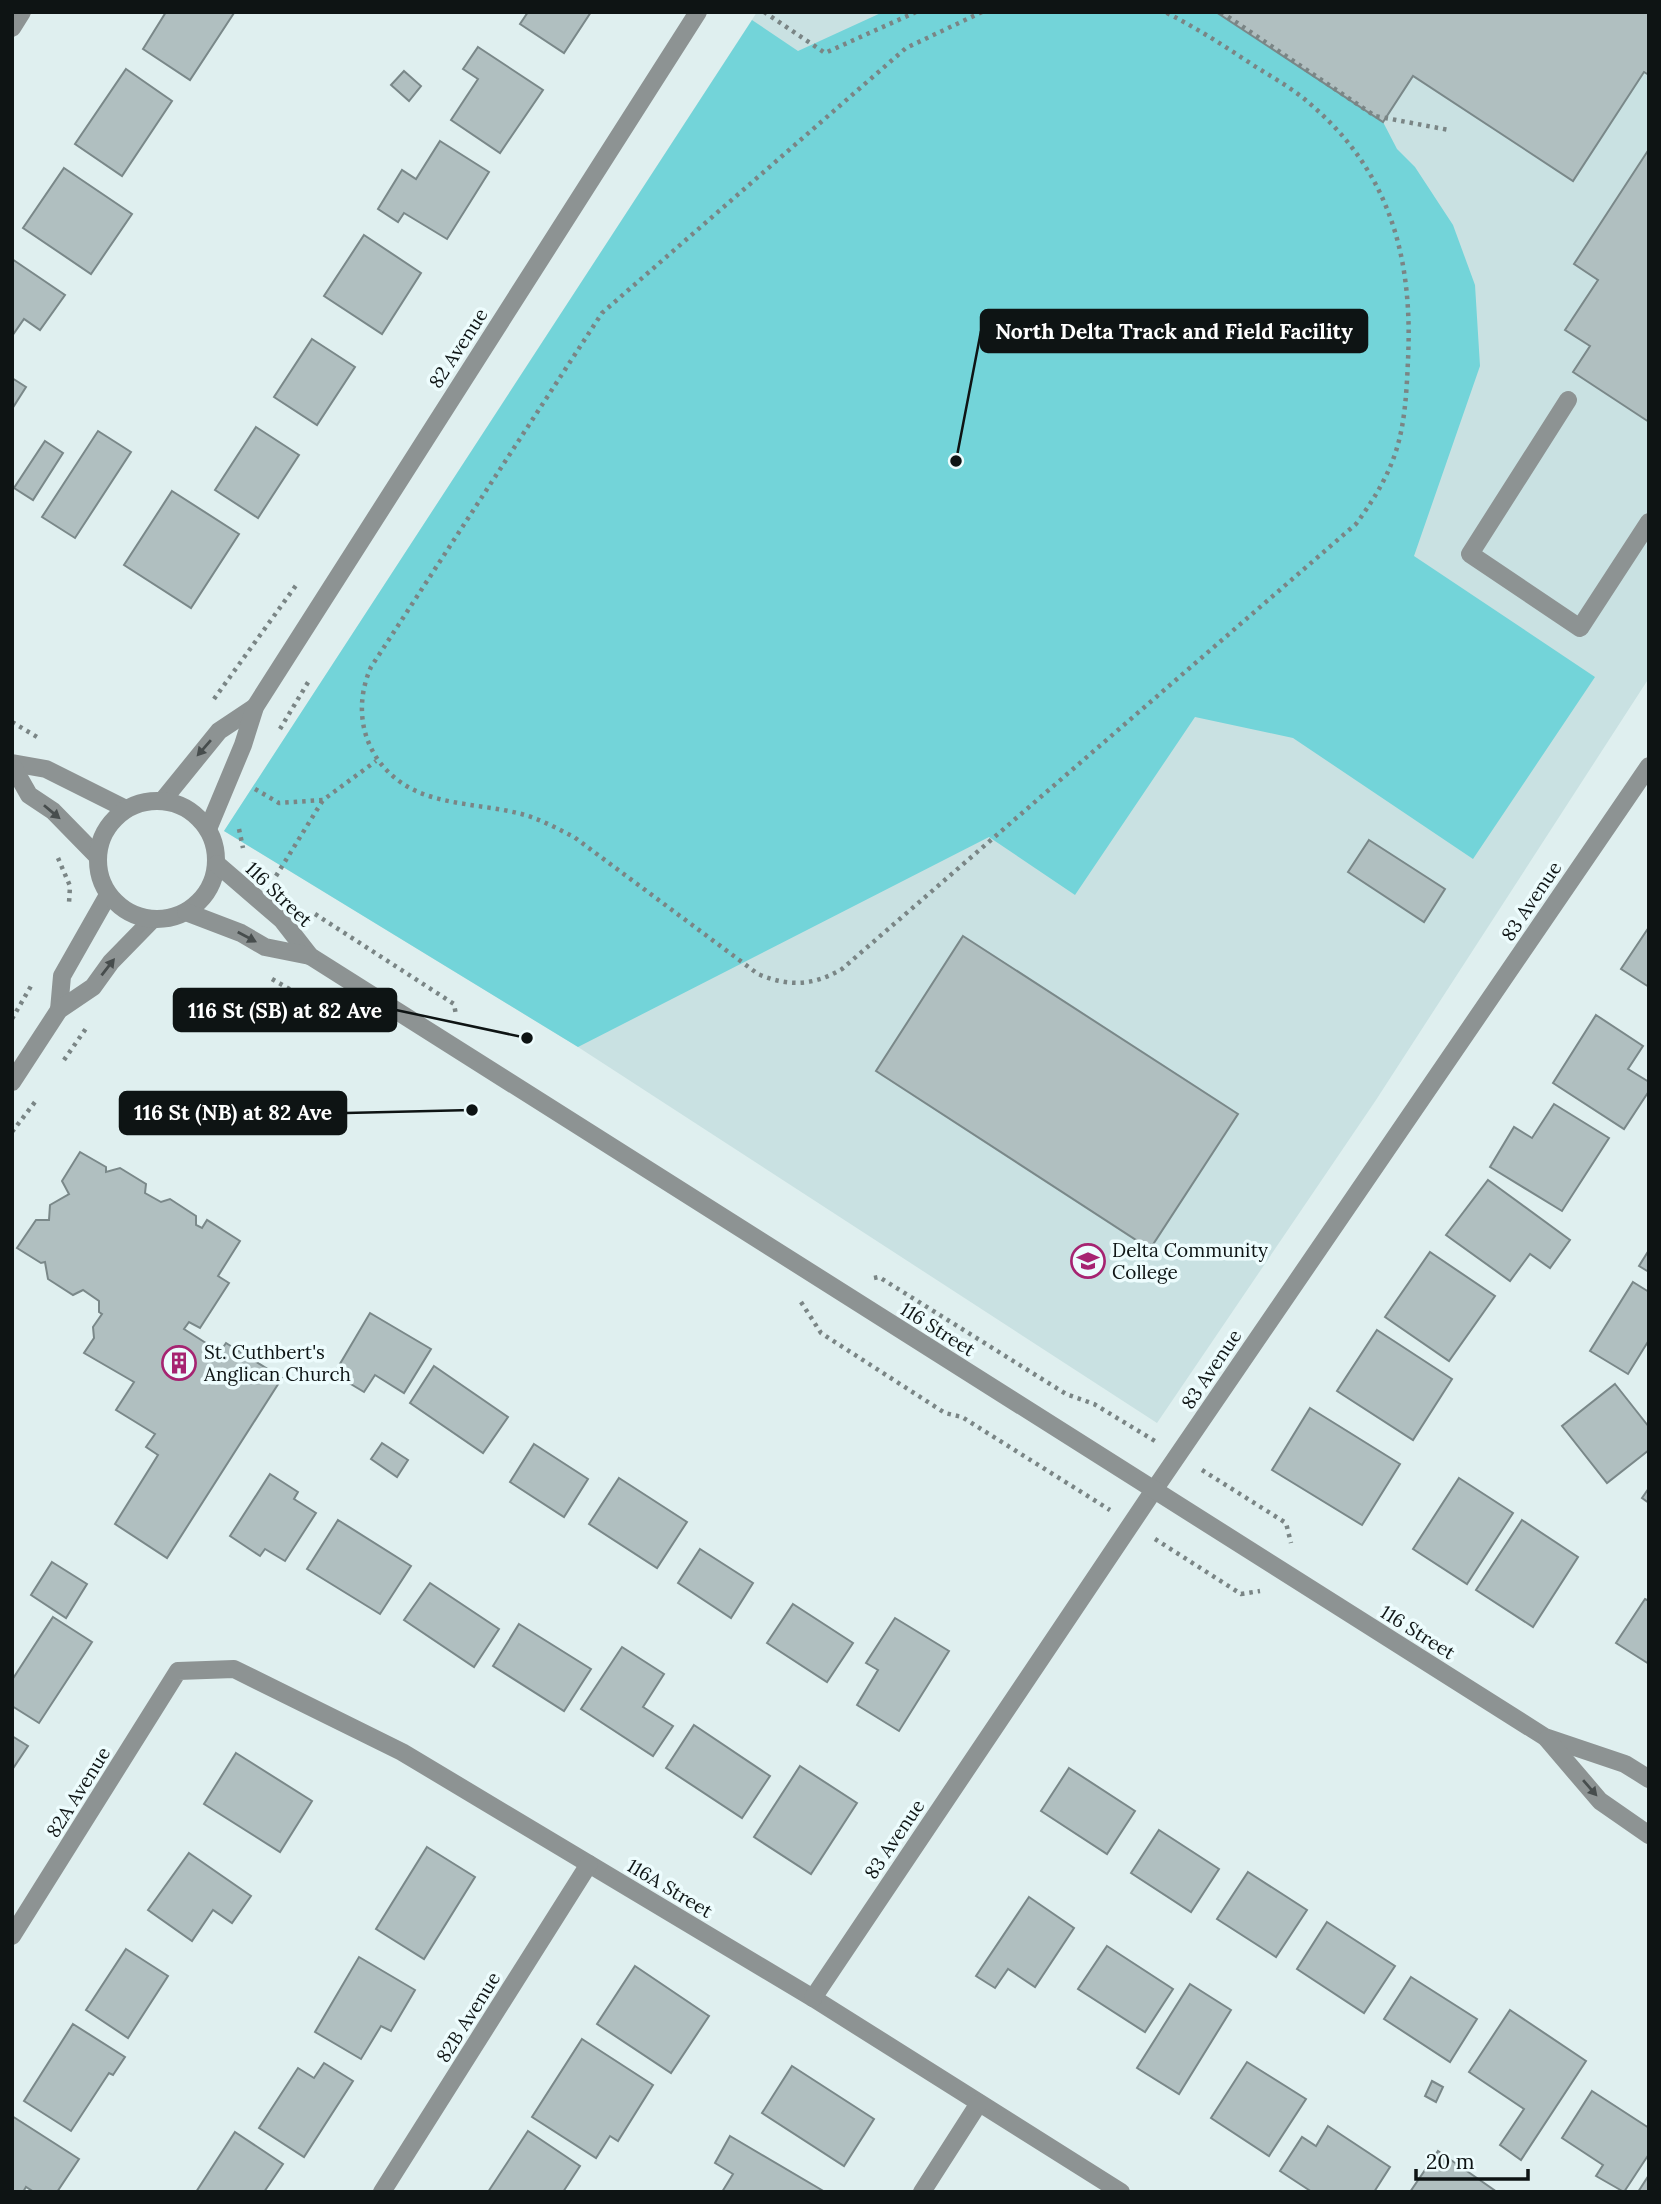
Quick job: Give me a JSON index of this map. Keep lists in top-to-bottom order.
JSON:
{
  "streets": {
    "street": [
      "82 Avenue",
      "116 Street",
      "83 Avenue",
      "82A Avenue",
      "116A Street",
      "82B Avenue"
    ]
  },
  "crossings": [
    ["82 Avenue", "116 Street"],
    ["116 Street", "83 Avenue"],
    ["83 Avenue", "116A Street"],
    ["82A Avenue", "116A Street"],
    ["116A Street", "82B Avenue"]
  ],
  "places": {
    "other": ["North Delta Track and Field Facility", "116 St (SB) at 82 Ave", "116 St (NB) at 82 Ave"],
    "school or university": ["Delta Community College"],
    "building": ["St. Cuthbert's Anglican Church"]
  },
  "scale_bar": "20 m"
}
